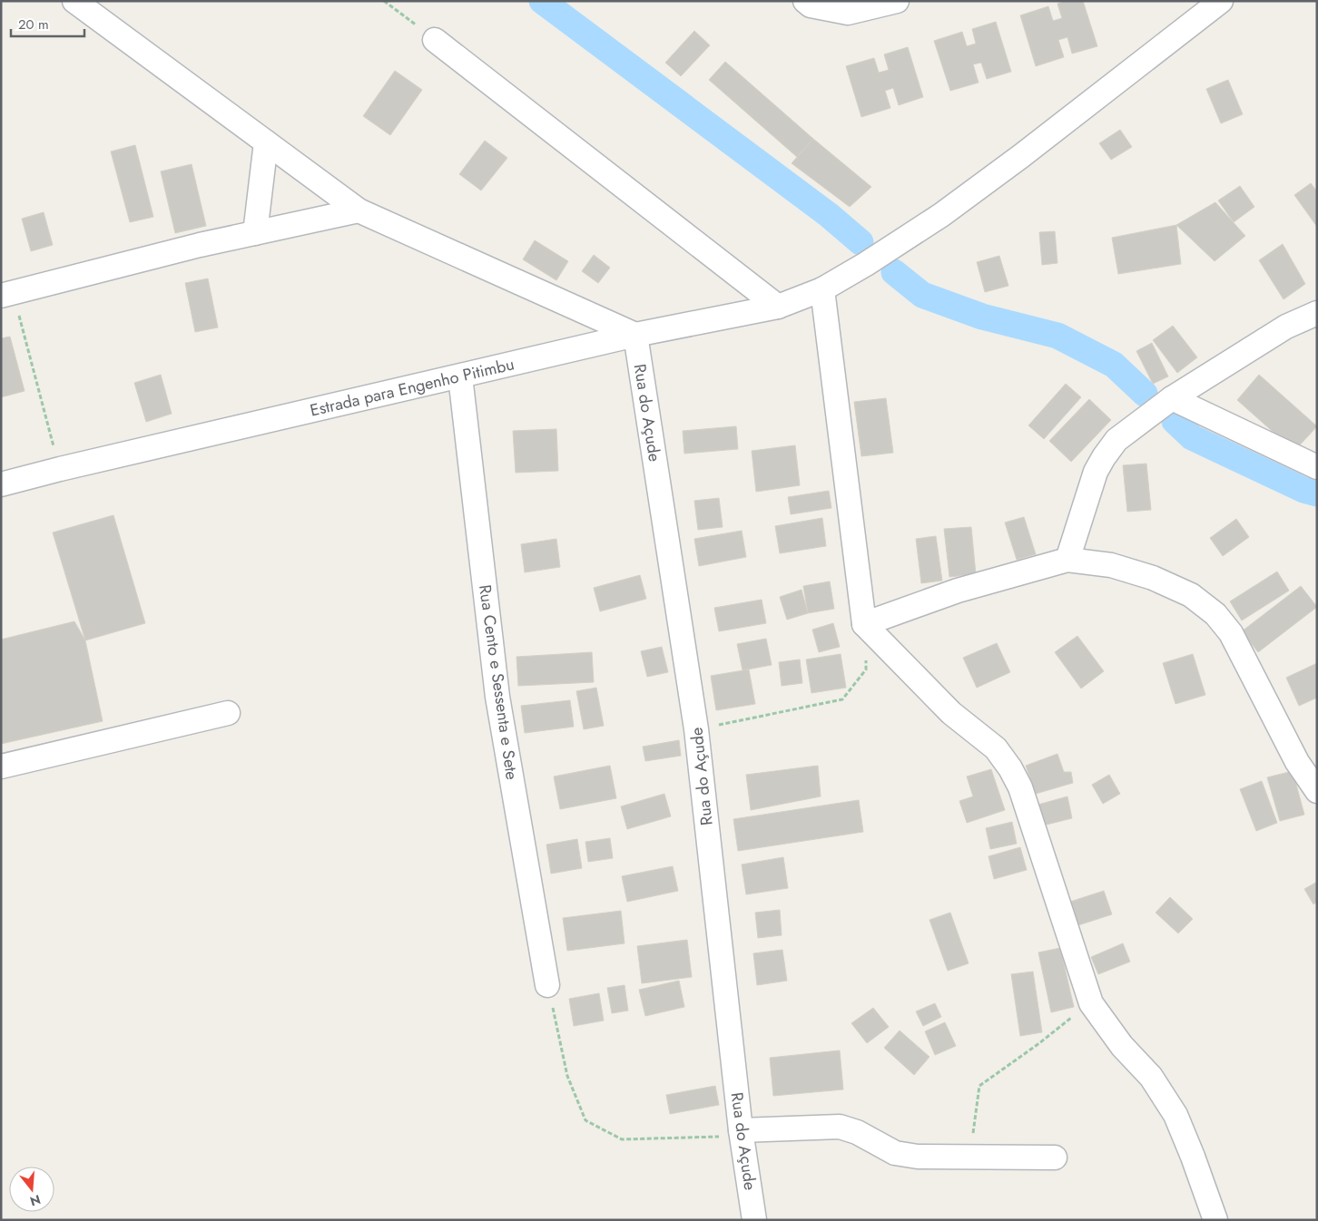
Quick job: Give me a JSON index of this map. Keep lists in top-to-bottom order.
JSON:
{
  "streets": {
    "street": ["Estrada para Engenho Pitimbu", "Rua do Açude", "Rua Cento e Sessenta e Sete"]
  },
  "crossings": [
    ["Estrada para Engenho Pitimbu", "Rua do Açude"],
    ["Estrada para Engenho Pitimbu", "Rua Cento e Sessenta e Sete"]
  ],
  "scale_bar": "20 m",
  "north": "bottom"
}
